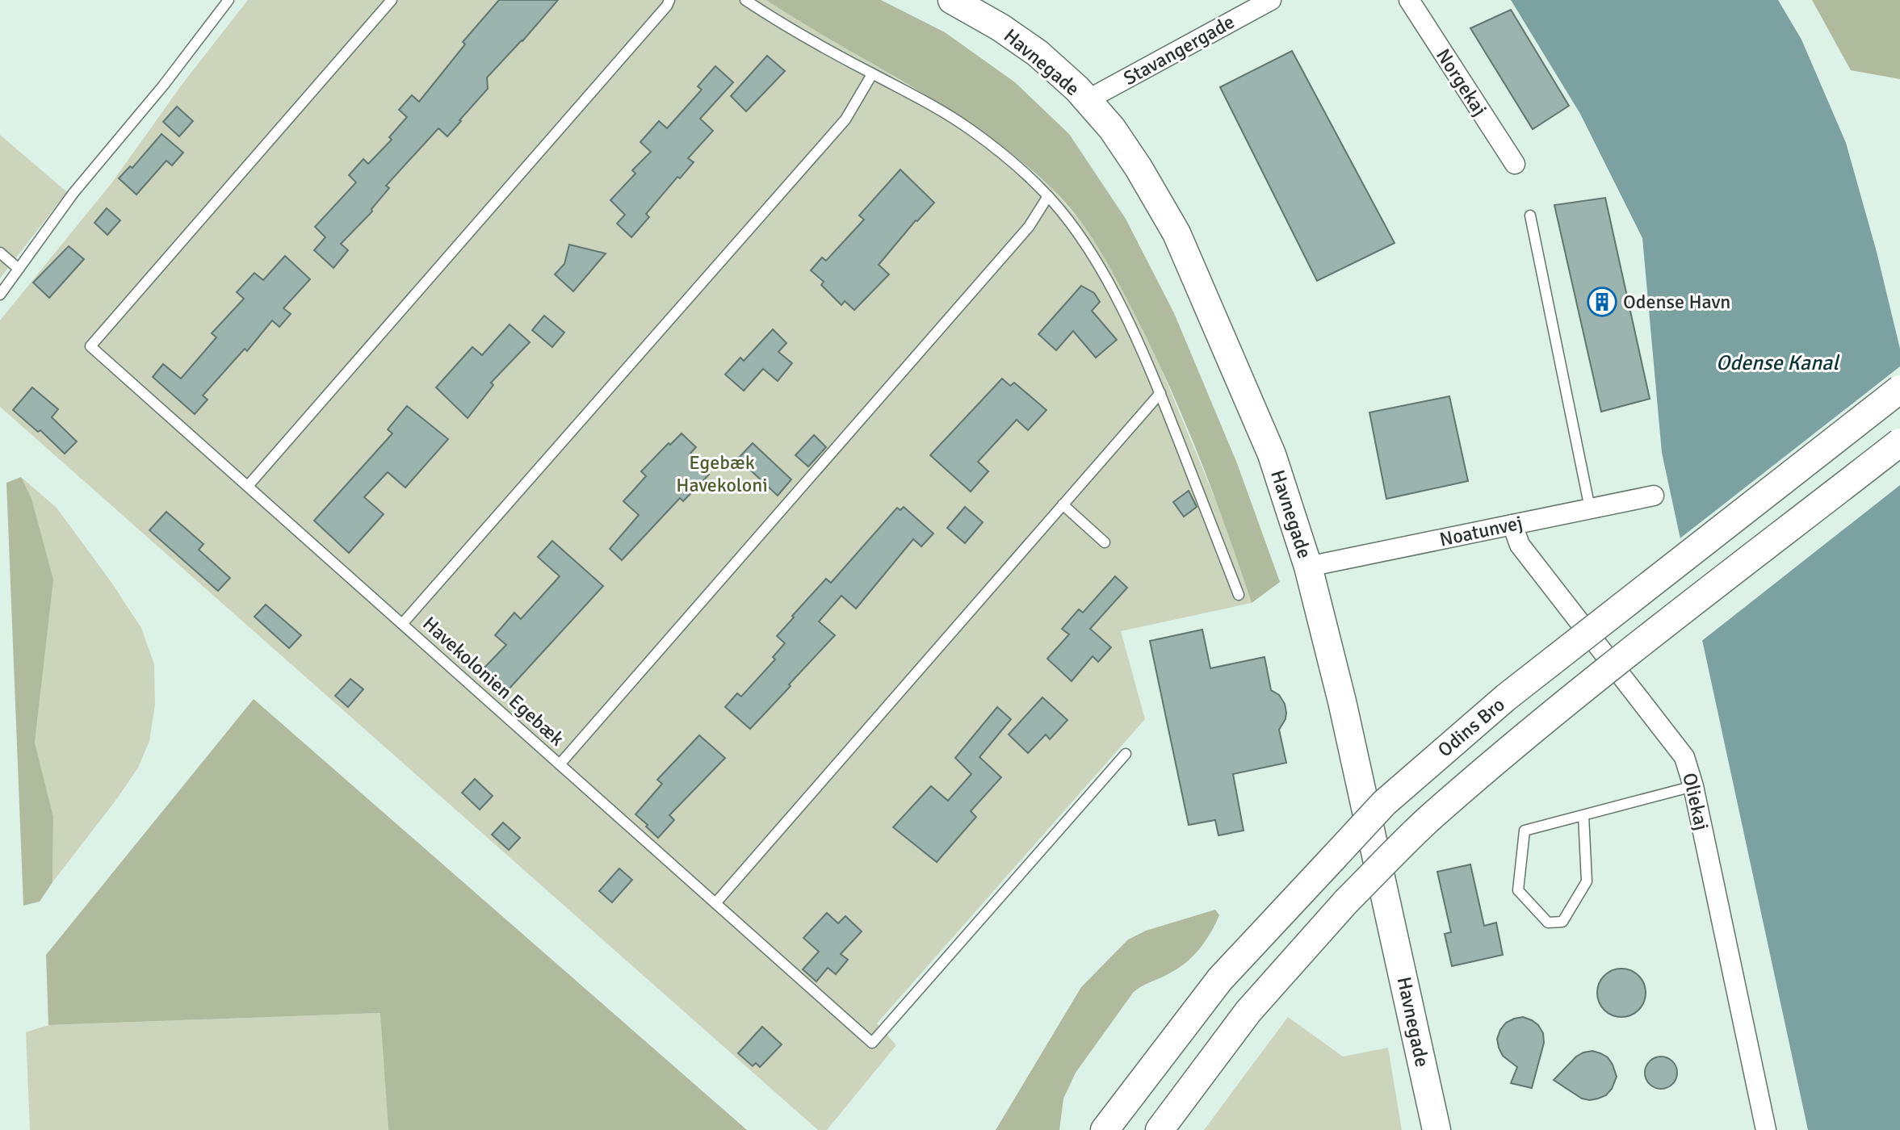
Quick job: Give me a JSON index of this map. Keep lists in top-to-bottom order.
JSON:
{
  "streets": {
    "main road": ["Havnegade", "Odins Bro"],
    "street": [
      "Stavangergade",
      "Norgekaj",
      "Noatunvej",
      "Oliekaj"
    ],
    "lane": ["Havekolonien Egebæk"]
  },
  "crossings": [
    ["Stavangergade", "Havnegade"],
    ["Havnegade", "Noatunvej"],
    ["Noatunvej", "Oliekaj"]
  ],
  "water": ["Odense Kanal"],
  "parks": ["Egebæk Havekoloni"],
  "places": {
    "building": ["Odense Havn"]
  }
}
